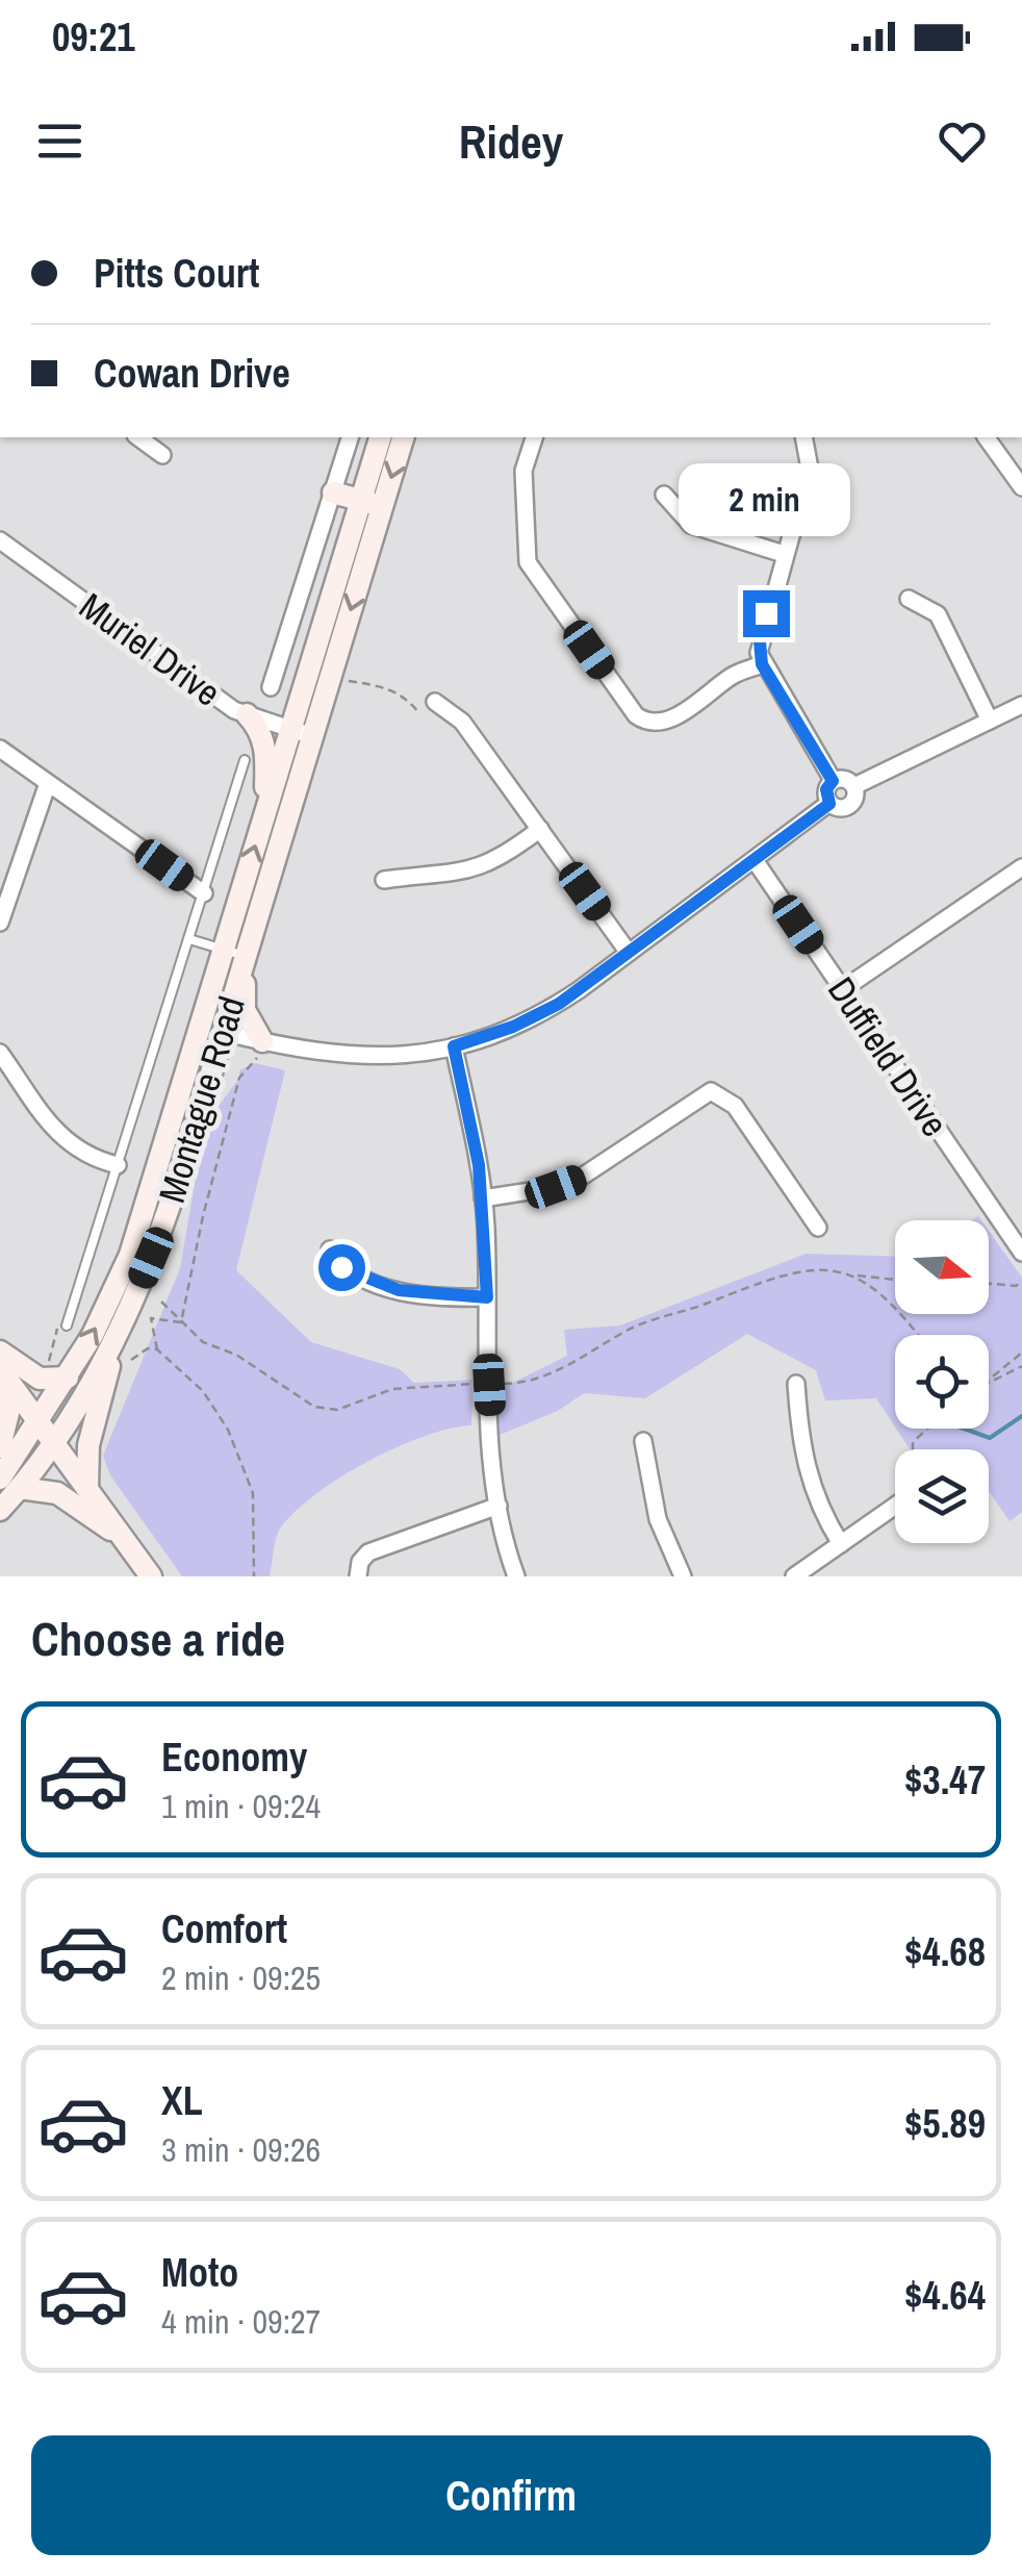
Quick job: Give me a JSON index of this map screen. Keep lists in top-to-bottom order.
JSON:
{
  "streets": {
    "main road": ["Montague Road"],
    "street": ["Muriel Drive", "Duffield Drive"]
  },
  "crossings": [
    ["Muriel Drive", "Montague Road"]
  ],
  "north": "right",
  "page": {
    "status": "09:21",
    "header": "Ridey",
    "banner": ["Pitts Court", "Cowan Drive"],
    "bubble": "2 min",
    "heading": "Choose a ride",
    "list": [
      {
        "name": "Economy",
        "note": "1 min · 09:24",
        "value": "$3.47"
      },
      {
        "name": "Comfort",
        "note": "2 min · 09:25",
        "value": "$4.68"
      },
      {
        "name": "XL",
        "note": "3 min · 09:26",
        "value": "$5.89"
      },
      {
        "name": "Moto",
        "note": "4 min · 09:27",
        "value": "$4.64"
      }
    ],
    "buttons": "Confirm"
  }
}
